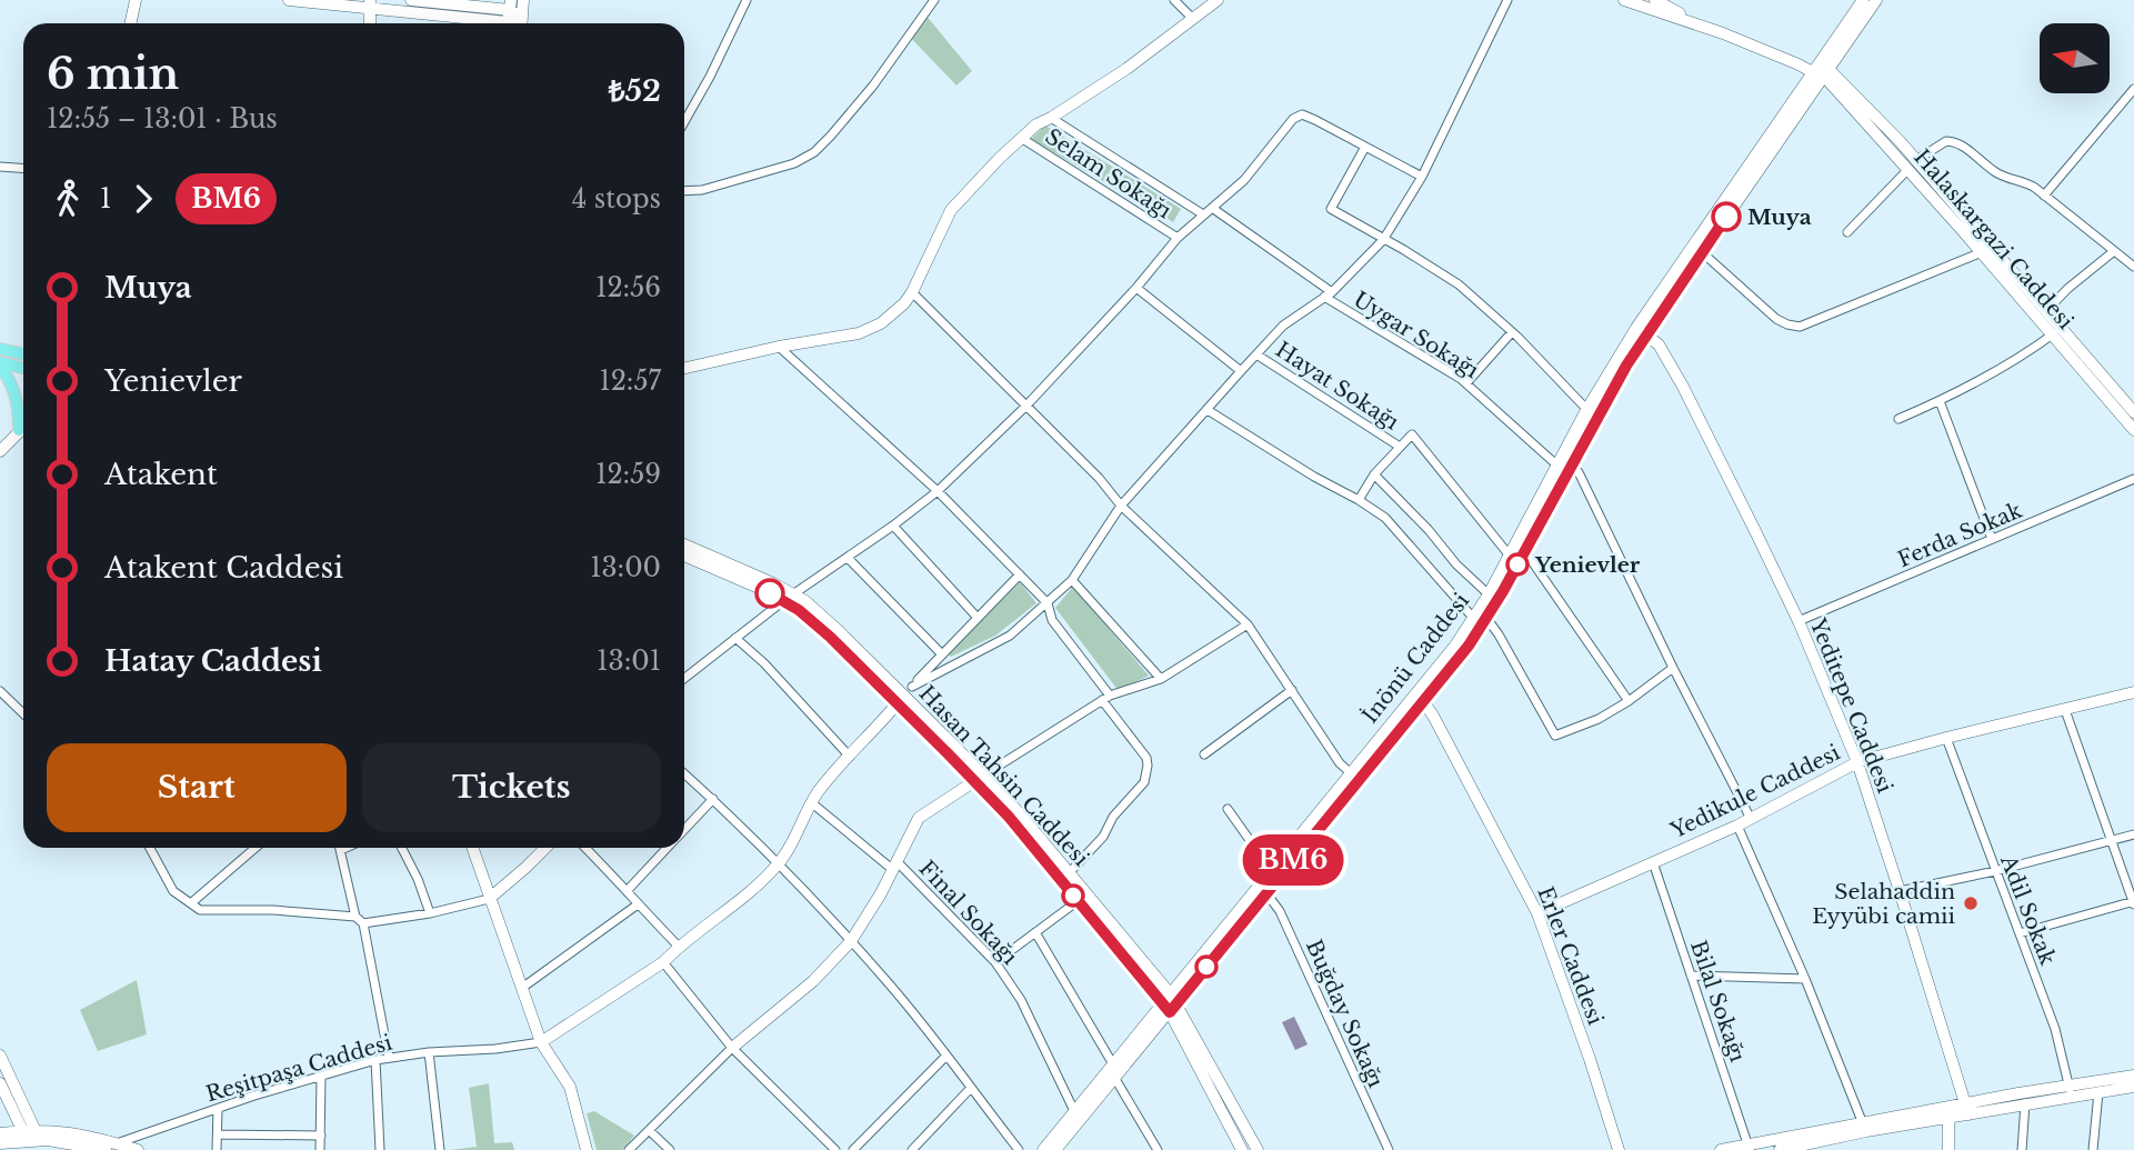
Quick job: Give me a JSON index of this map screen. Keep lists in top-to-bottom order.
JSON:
{
  "streets": {
    "main road": [
      "Halaskargazi Caddesi",
      "İnönü Caddesi",
      "Yeditepe Caddesi",
      "Hasan Tahsin Caddesi",
      "Yedikule Caddesi",
      "Erler Caddesi"
    ],
    "street": [
      "Selam Sokağı",
      "Uygar Sokağı",
      "Hayat Sokağı",
      "Ferda Sokak",
      "Adil Sokak",
      "Final Sokağı",
      "Bilal Sokağı",
      "Buğday Sokağı",
      "Reşitpaşa Caddesi"
    ]
  },
  "crossings": [
    ["Uygar Sokağı", "İnönü Caddesi"],
    ["Uygar Sokağı", "Yedikule Caddesi"],
    ["Ferda Sokak", "Yeditepe Caddesi"],
    ["İnönü Caddesi", "Erler Caddesi"],
    ["Yeditepe Caddesi", "Yedikule Caddesi"],
    ["Yedikule Caddesi", "Adil Sokak"],
    ["Yedikule Caddesi", "Erler Caddesi"],
    ["Yedikule Caddesi", "Bilal Sokağı"]
  ],
  "places": ["Muya", "Yenievler", "Selahaddin Eyyübi camii"],
  "lines": ["bus line BM6"],
  "north": "left",
  "page": {
    "on_map": "BM6",
    "heading": ["6 min", "12:55 – 13:01 · Bus", "₺52"],
    "legs": ["1", "BM6", "4 stops"],
    "list": [
      {
        "name": "Muya",
        "value": "12:56"
      },
      {
        "name": "Yenievler",
        "value": "12:57"
      },
      {
        "name": "Atakent",
        "value": "12:59"
      },
      {
        "name": "Atakent Caddesi",
        "value": "13:00"
      },
      {
        "name": "Hatay Caddesi",
        "value": "13:01"
      }
    ],
    "buttons": ["Start", "Tickets"]
  }
}
